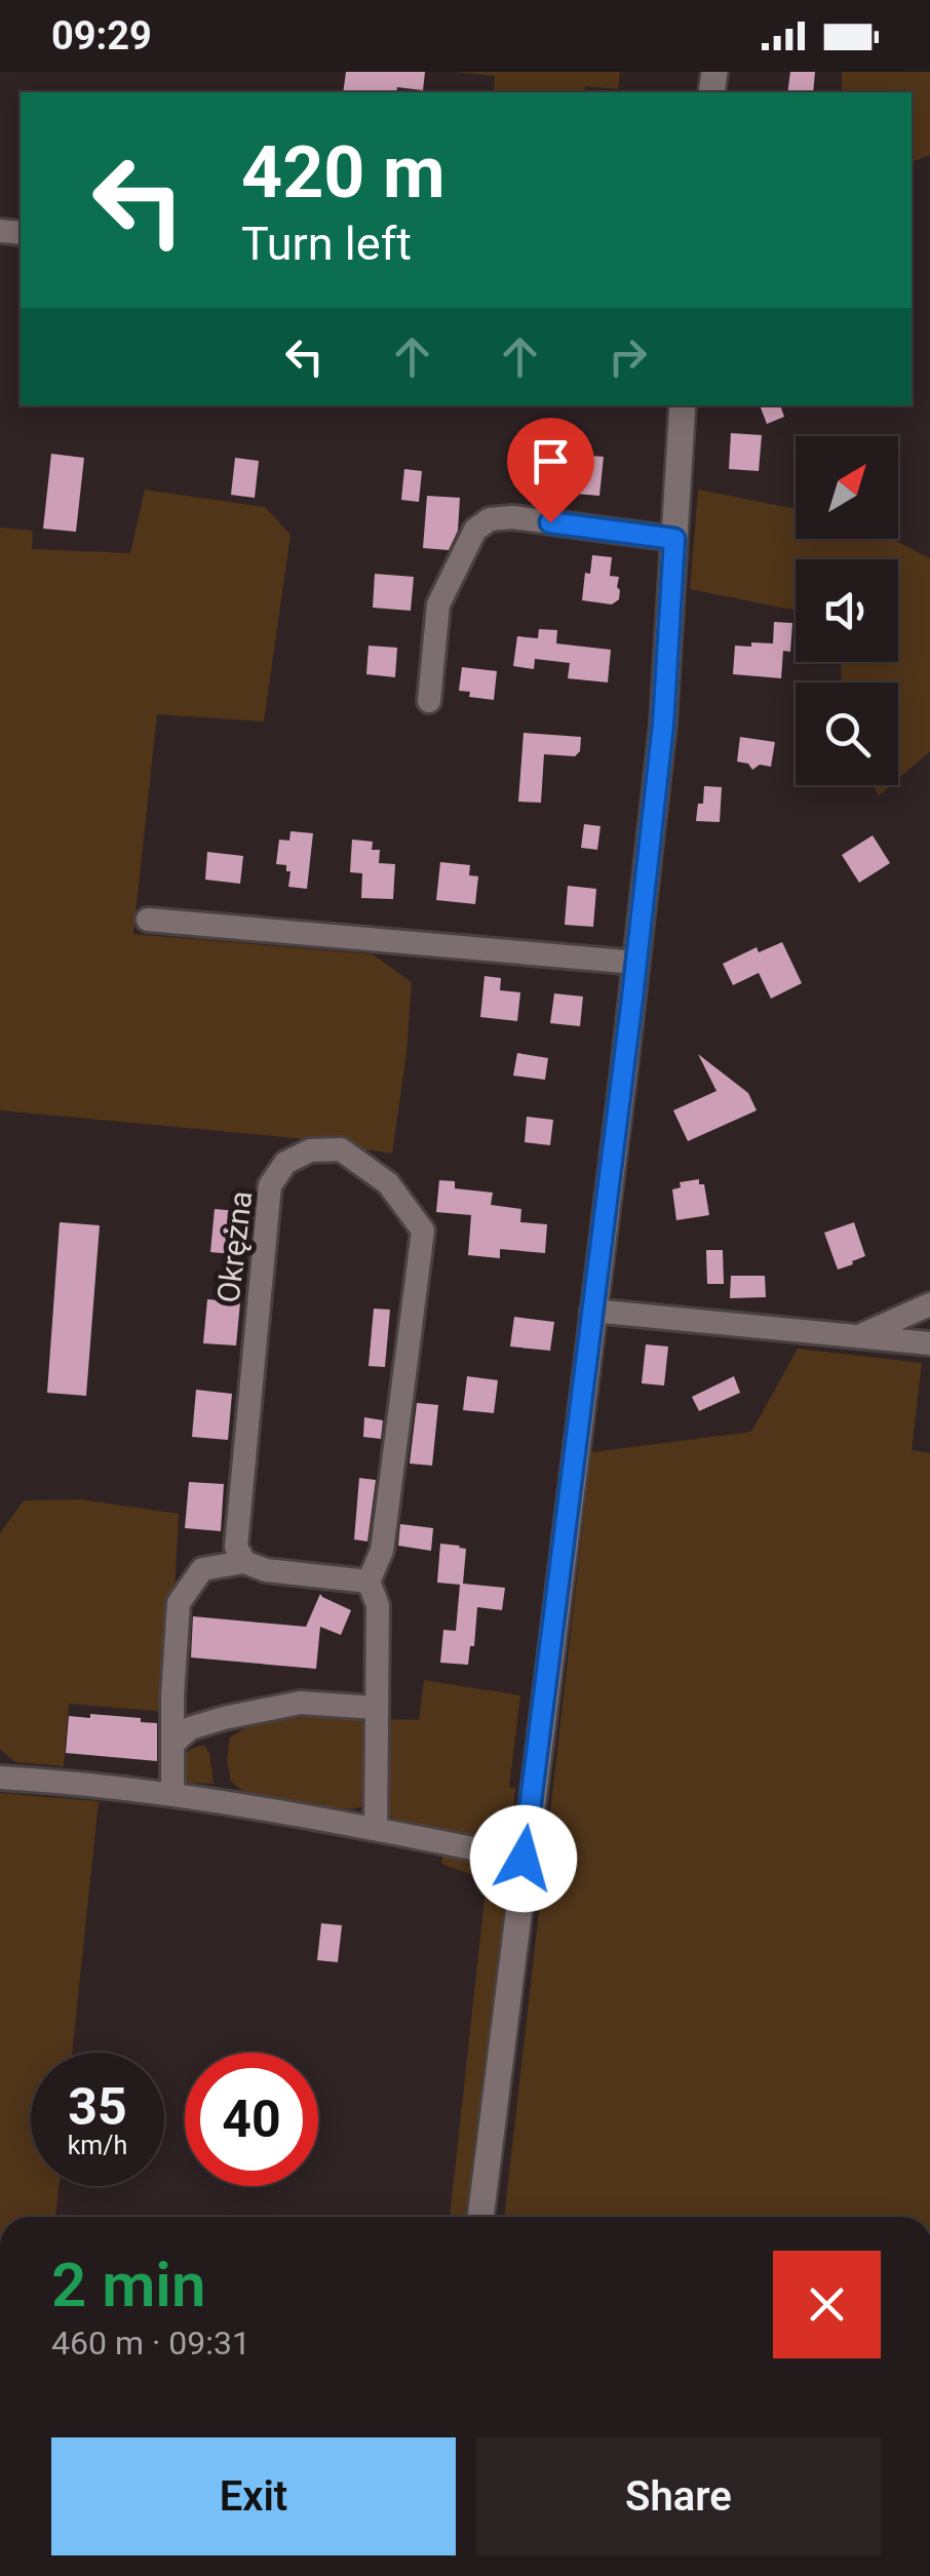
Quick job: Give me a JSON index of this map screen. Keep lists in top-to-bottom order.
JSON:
{
  "streets": {
    "street": ["Okrężna"]
  },
  "north": "top right",
  "page": {
    "status": "09:29",
    "turn": ["420 m", "Turn left"],
    "speed": "35 km/h",
    "limit": "40",
    "heading": ["2 min", "460 m · 09:31"],
    "buttons": ["Exit", "Share"]
  }
}
